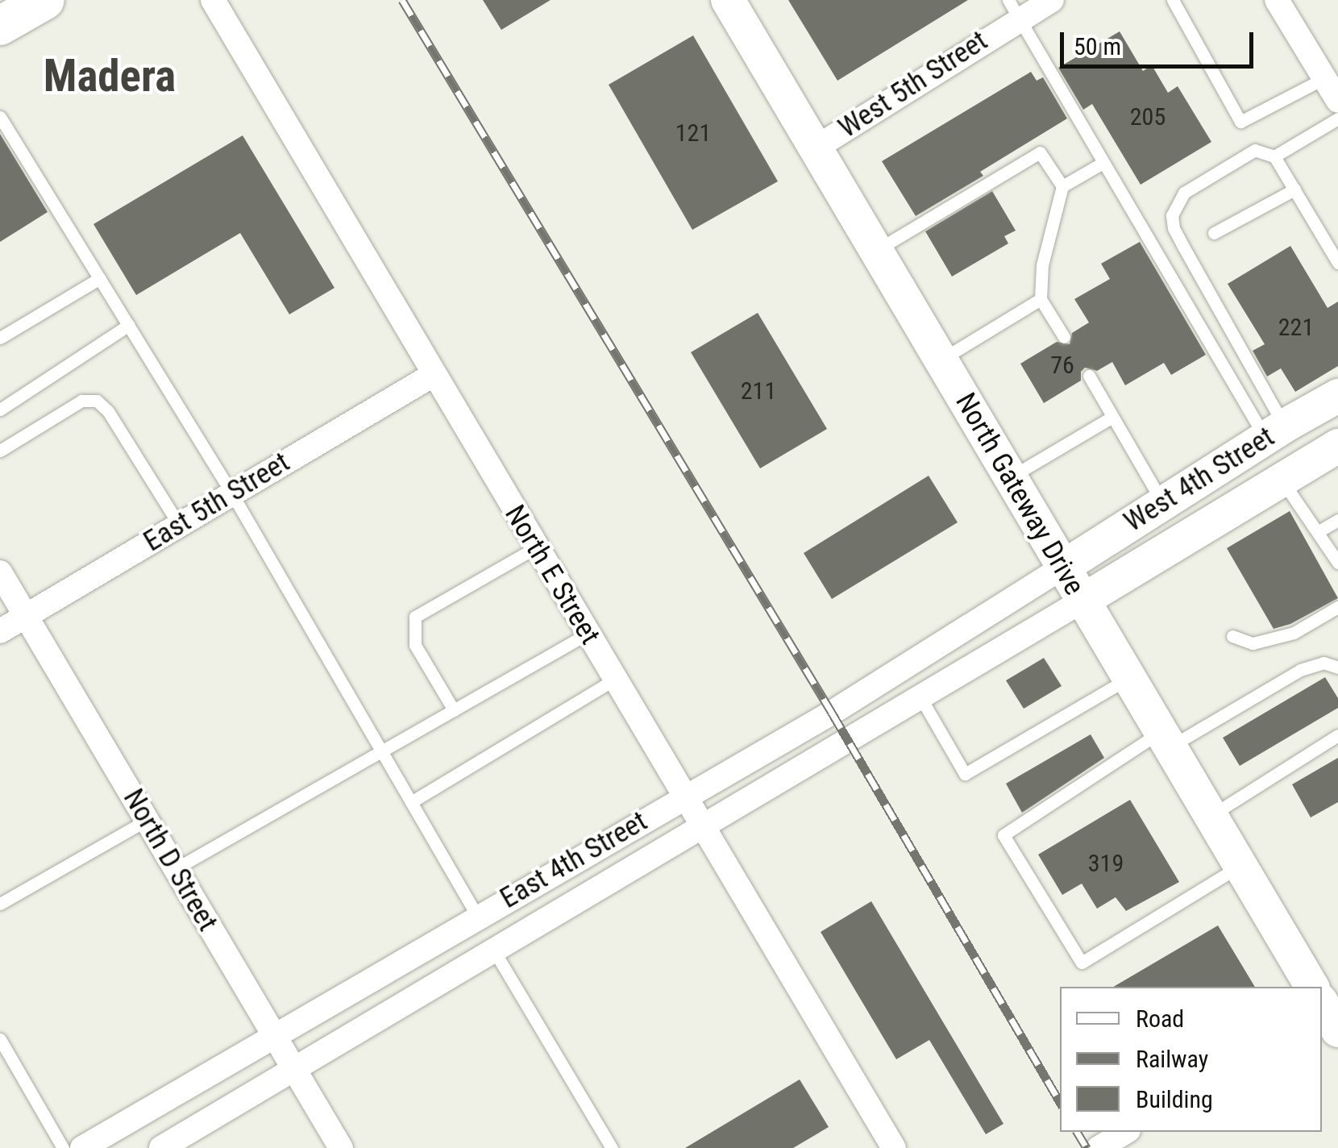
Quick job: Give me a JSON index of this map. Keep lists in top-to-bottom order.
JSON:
{
  "streets": {
    "main road": ["West 4th Street", "North Gateway Drive"],
    "street": [
      "West 5th Street",
      "East 5th Street",
      "North E Street",
      "North D Street",
      "East 4th Street"
    ]
  },
  "crossings": [
    ["West 5th Street", "North Gateway Drive"],
    ["West 4th Street", "North Gateway Drive"],
    ["West 4th Street", "East 4th Street"],
    ["North Gateway Drive", "East 4th Street"],
    ["East 5th Street", "North E Street"],
    ["East 5th Street", "North D Street"],
    ["North E Street", "East 4th Street"],
    ["North D Street", "East 4th Street"]
  ],
  "districts": ["Madera"],
  "house_numbers": [
    "205",
    "121",
    "221",
    "76",
    "211",
    "319"
  ],
  "legend": ["Road", "Railway", "Building"],
  "scale_bar": "50 m"
}
